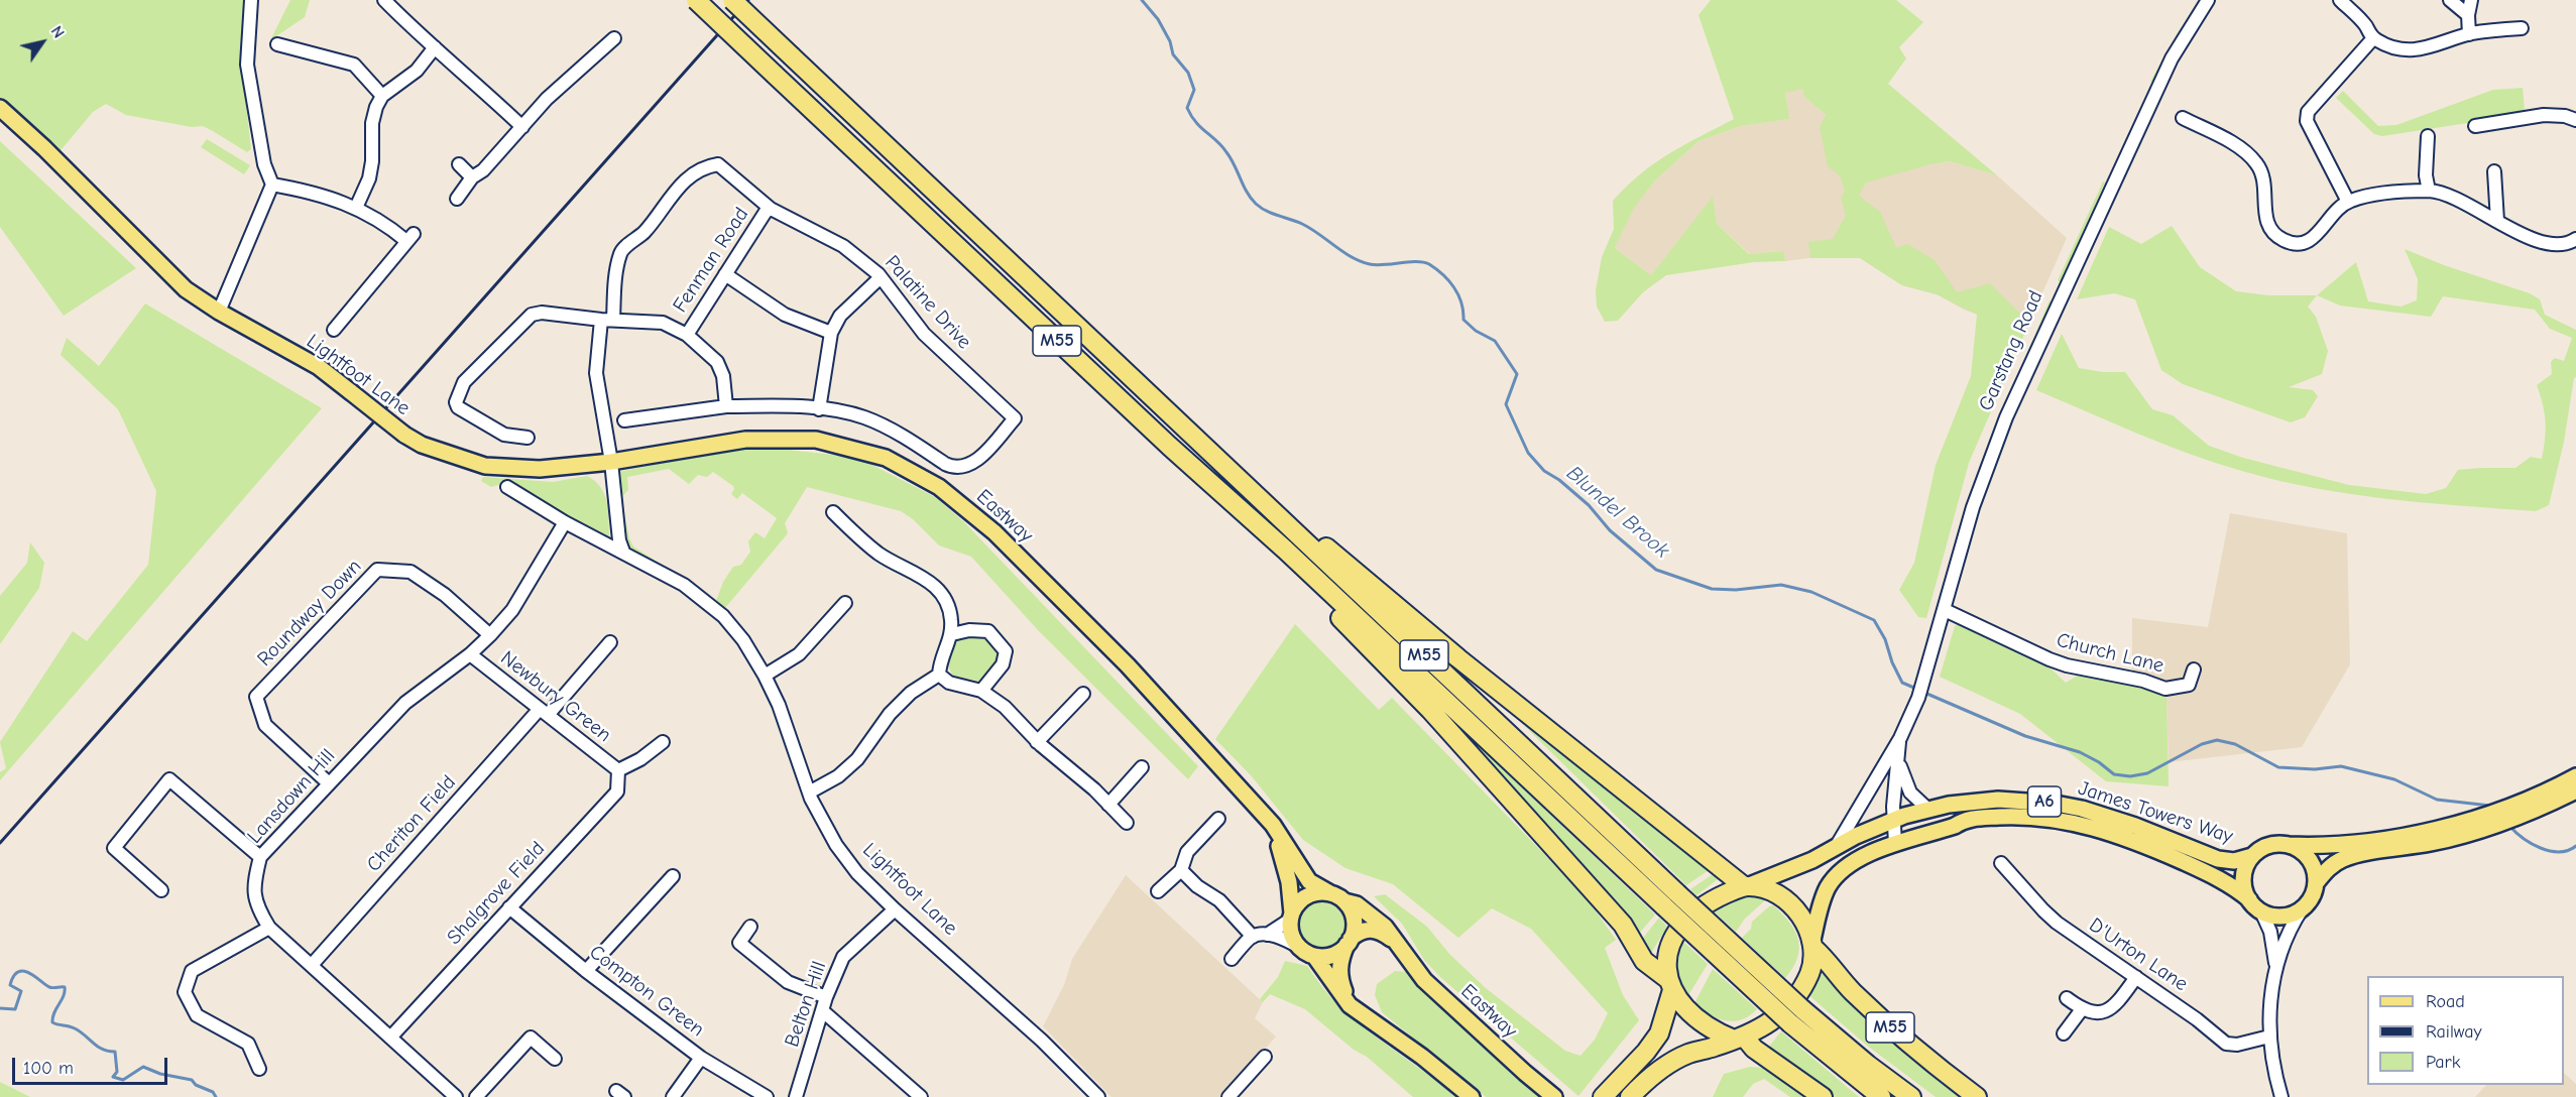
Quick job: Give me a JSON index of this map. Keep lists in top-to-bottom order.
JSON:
{
  "streets": {
    "highway": ["M55", "A6"],
    "main road": ["Lightfoot Lane", "Eastway", "James Towers Way"],
    "street": [
      "Fenman Road",
      "Palatine Drive",
      "Garstang Road",
      "Roundway Down",
      "Church Lane",
      "Newbury Green",
      "Lansdown Hill",
      "Cheriton Field",
      "Shalgrove Field",
      "D'Urton Lane",
      "Compton Green",
      "Belton Hill"
    ]
  },
  "crossings": [
    ["Fenman Road", "Palatine Drive"],
    ["Palatine Drive", "Lightfoot Lane"],
    ["Palatine Drive", "Eastway"],
    ["M55", "A6"],
    ["Garstang Road", "Church Lane"],
    ["Garstang Road", "A6"],
    ["Garstang Road", "James Towers Way"],
    ["Lightfoot Lane", "Eastway"],
    ["Lightfoot Lane", "Lansdown Hill"],
    ["Lightfoot Lane", "Belton Hill"],
    ["Roundway Down", "Lansdown Hill"],
    ["Newbury Green", "Lansdown Hill"],
    ["Newbury Green", "Cheriton Field"],
    ["Newbury Green", "Shalgrove Field"],
    ["Lansdown Hill", "Cheriton Field"],
    ["Lansdown Hill", "Shalgrove Field"],
    ["A6", "James Towers Way"],
    ["Shalgrove Field", "Compton Green"]
  ],
  "water": ["Blundel Brook"],
  "legend": ["Road", "Railway", "Park"],
  "scale_bar": "100 m",
  "north": "top right"
}
